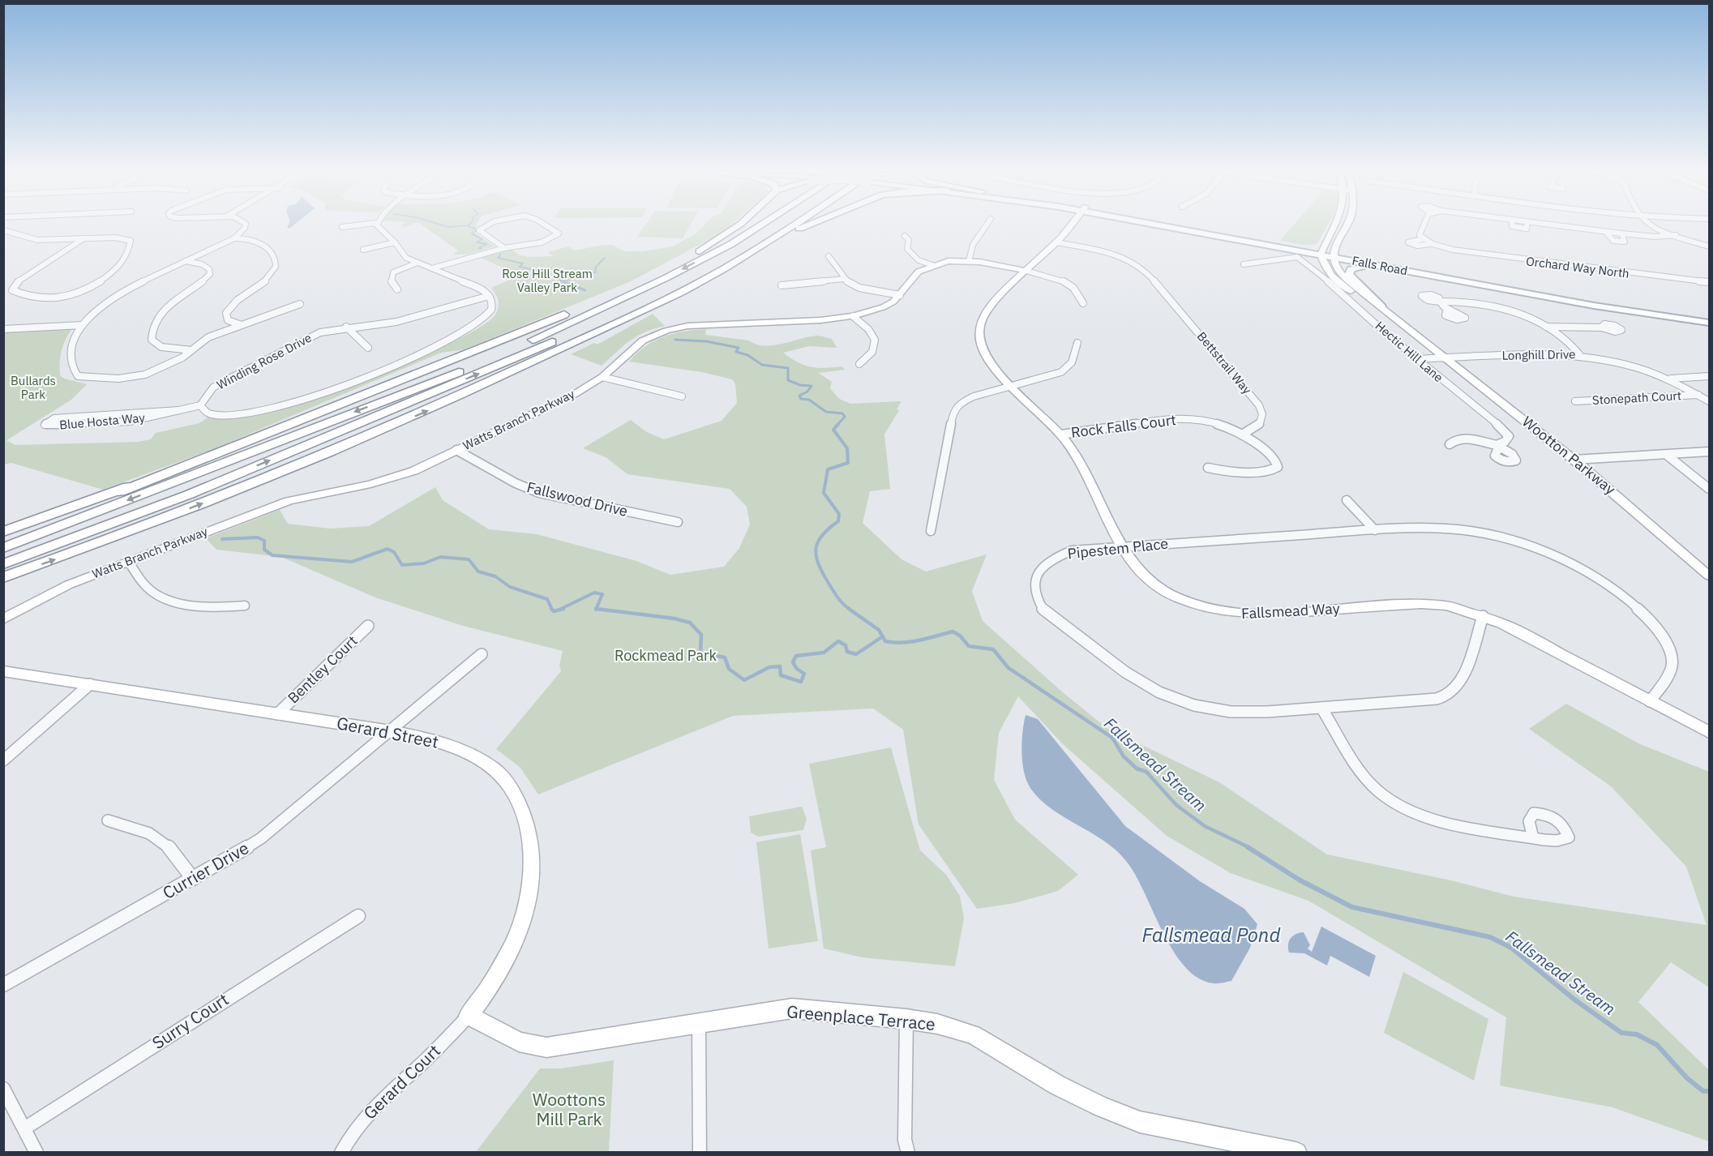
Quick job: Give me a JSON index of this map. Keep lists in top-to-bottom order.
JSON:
{
  "streets": {
    "main road": ["Falls Road"],
    "street": [
      "Orchard Way North",
      "Hectic Hill Lane",
      "Longhill Drive",
      "Winding Rose Drive",
      "Bettstrail Way",
      "Stonepath Court",
      "Watts Branch Parkway",
      "Blue Hosta Way",
      "Rock Falls Court",
      "Wootton Parkway",
      "Fallswood Drive",
      "Pipestem Place",
      "Fallsmead Way",
      "Bentley Court",
      "Gerard Street",
      "Currier Drive",
      "Greenplace Terrace",
      "Surry Court",
      "Gerard Court"
    ]
  },
  "crossings": [
    ["Falls Road", "Wootton Parkway"],
    ["Hectic Hill Lane", "Longhill Drive"],
    ["Longhill Drive", "Stonepath Court"],
    ["Longhill Drive", "Wootton Parkway"],
    ["Winding Rose Drive", "Blue Hosta Way"],
    ["Bettstrail Way", "Rock Falls Court"],
    ["Bettstrail Way", "Fallsmead Way"],
    ["Watts Branch Parkway", "Fallswood Drive"],
    ["Watts Branch Parkway", "Fallsmead Way"],
    ["Rock Falls Court", "Fallsmead Way"],
    ["Pipestem Place", "Fallsmead Way"],
    ["Bentley Court", "Gerard Street"],
    ["Gerard Street", "Currier Drive"],
    ["Gerard Street", "Greenplace Terrace"],
    ["Gerard Street", "Gerard Court"],
    ["Greenplace Terrace", "Gerard Court"]
  ],
  "water": ["Fallsmead Stream", "Fallsmead Pond"],
  "parks": [
    "Rose Hill Stream Valley Park",
    "Bullards Park",
    "Rockmead Park",
    "Woottons Mill Park"
  ]
}
